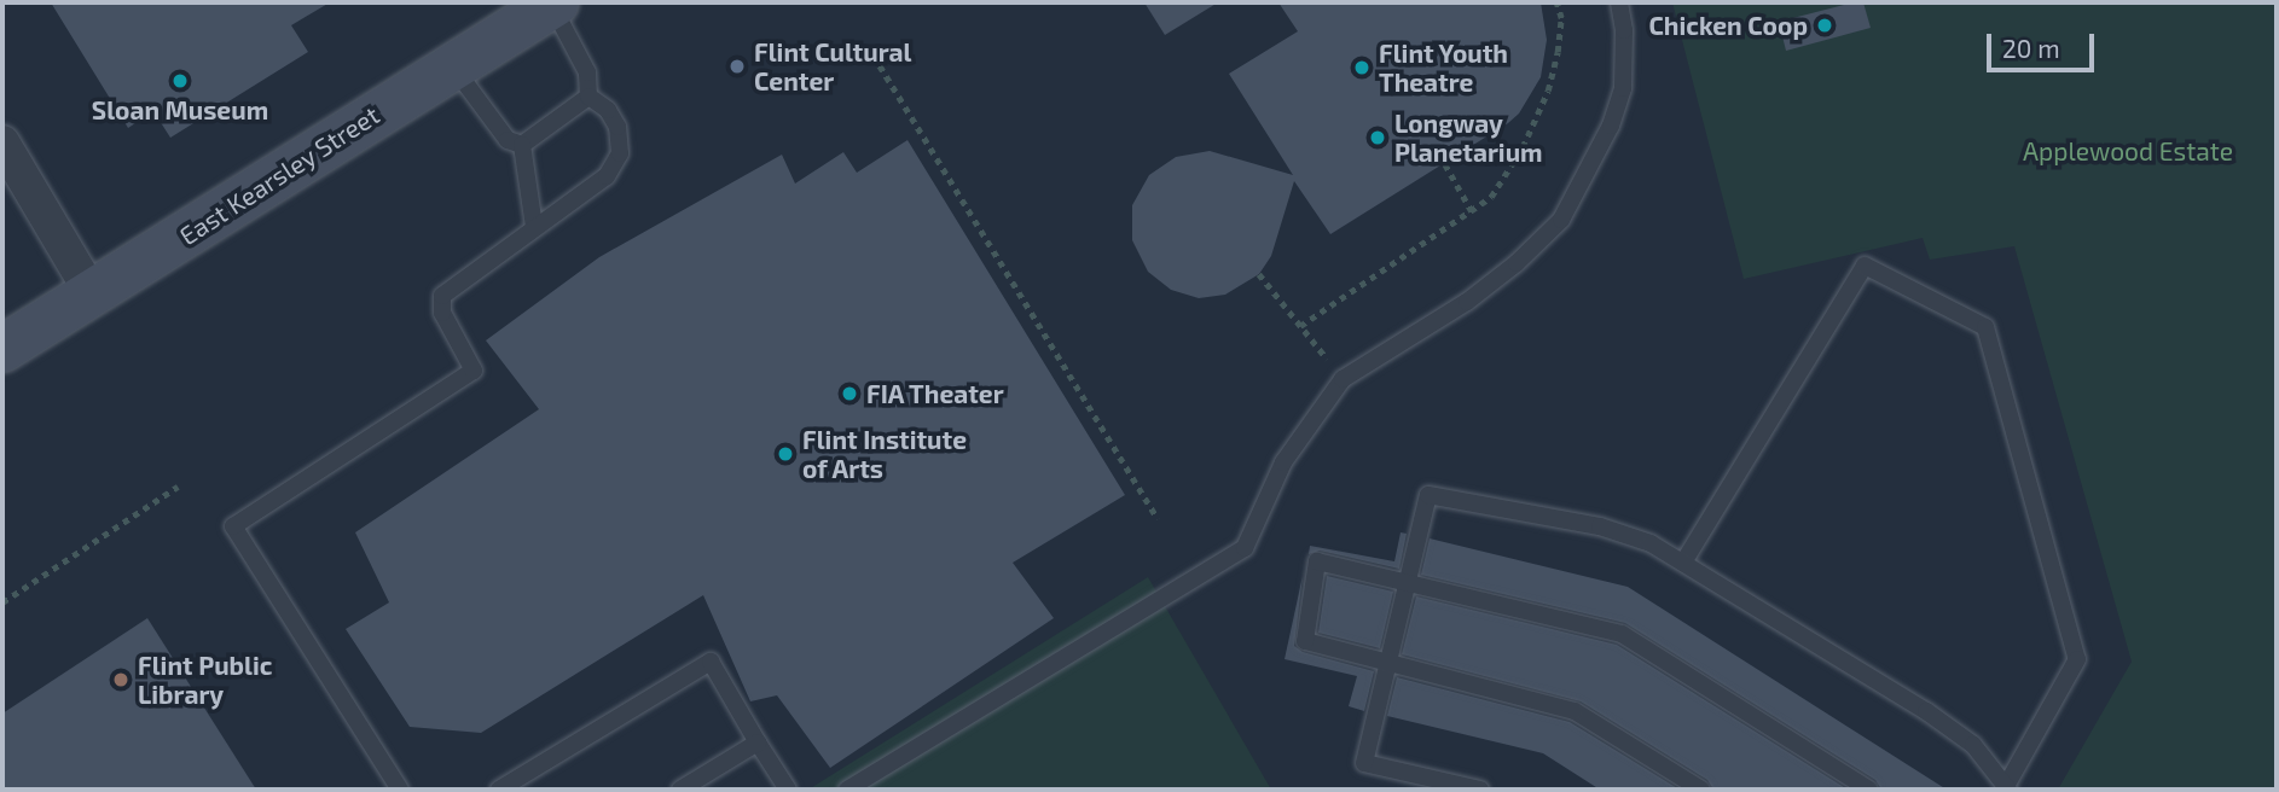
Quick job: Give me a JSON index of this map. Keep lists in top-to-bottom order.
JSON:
{
  "streets": {
    "street": ["East Kearsley Street"]
  },
  "parks": ["Applewood Estate"],
  "places": [
    "Chicken Coop",
    "Flint Cultural Center",
    "Flint Youth Theatre",
    "Sloan Museum",
    "Longway Planetarium",
    "FIA Theater",
    "Flint Institute of Arts",
    "Flint Public Library"
  ],
  "scale_bar": "20 m"
}
